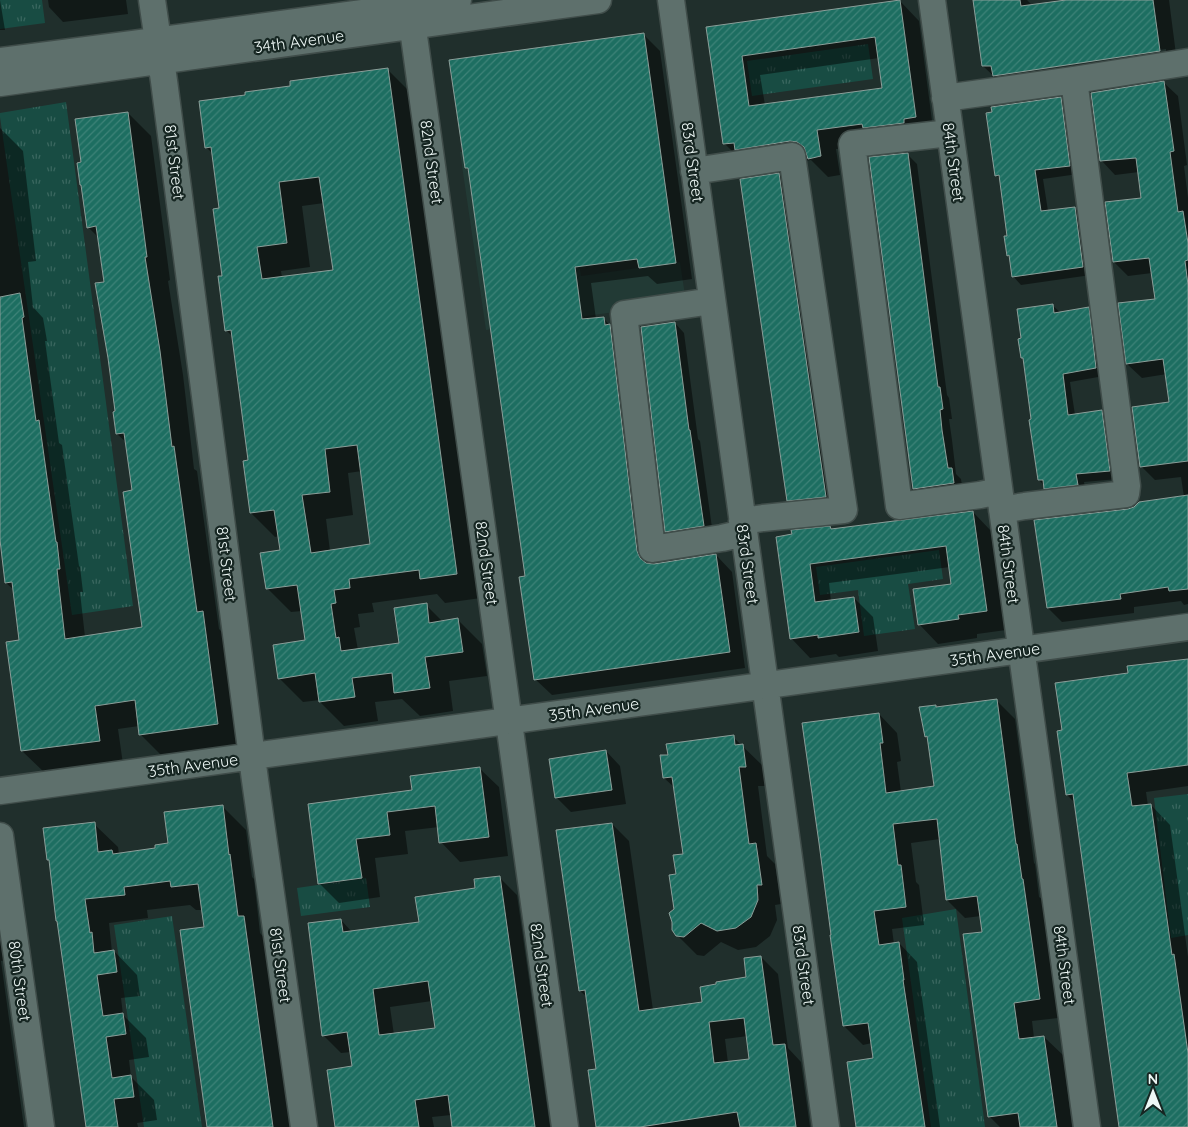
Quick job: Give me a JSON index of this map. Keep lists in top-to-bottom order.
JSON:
{
  "streets": {
    "street": [
      "34th Avenue",
      "81st Street",
      "82nd Street",
      "83rd Street",
      "84th Street",
      "35th Avenue",
      "80th Street"
    ]
  },
  "crossings": [
    ["34th Avenue", "81st Street"],
    ["34th Avenue", "82nd Street"],
    ["81st Street", "35th Avenue"],
    ["82nd Street", "35th Avenue"],
    ["83rd Street", "35th Avenue"],
    ["84th Street", "35th Avenue"]
  ],
  "north": "top"
}
